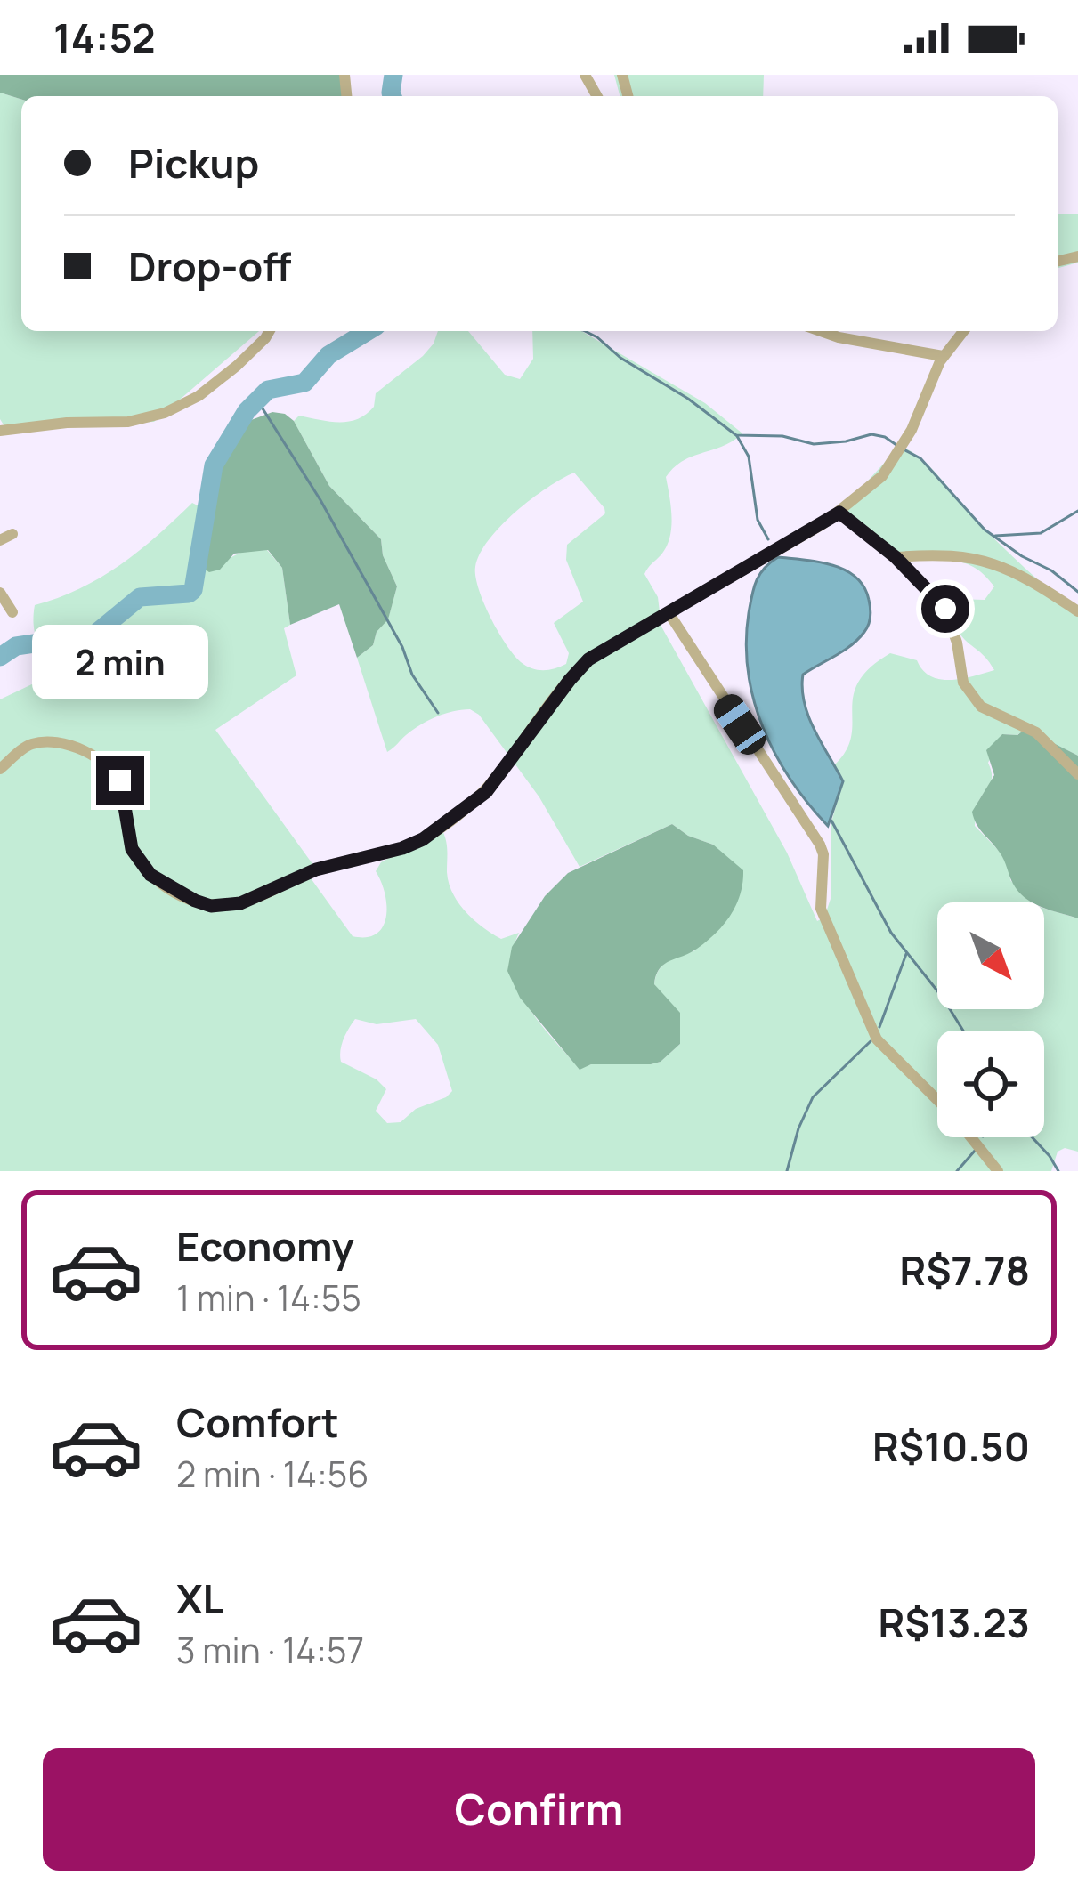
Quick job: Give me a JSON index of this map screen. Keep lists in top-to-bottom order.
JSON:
{
  "north": "bottom right",
  "page": {
    "status": "14:52",
    "banner": ["Pickup", "Drop-off"],
    "bubble": "2 min",
    "list": [
      {
        "name": "Economy",
        "note": "1 min · 14:55",
        "value": "R$7.78"
      },
      {
        "name": "Comfort",
        "note": "2 min · 14:56",
        "value": "R$10.50"
      },
      {
        "name": "XL",
        "note": "3 min · 14:57",
        "value": "R$13.23"
      }
    ],
    "buttons": "Confirm"
  }
}
